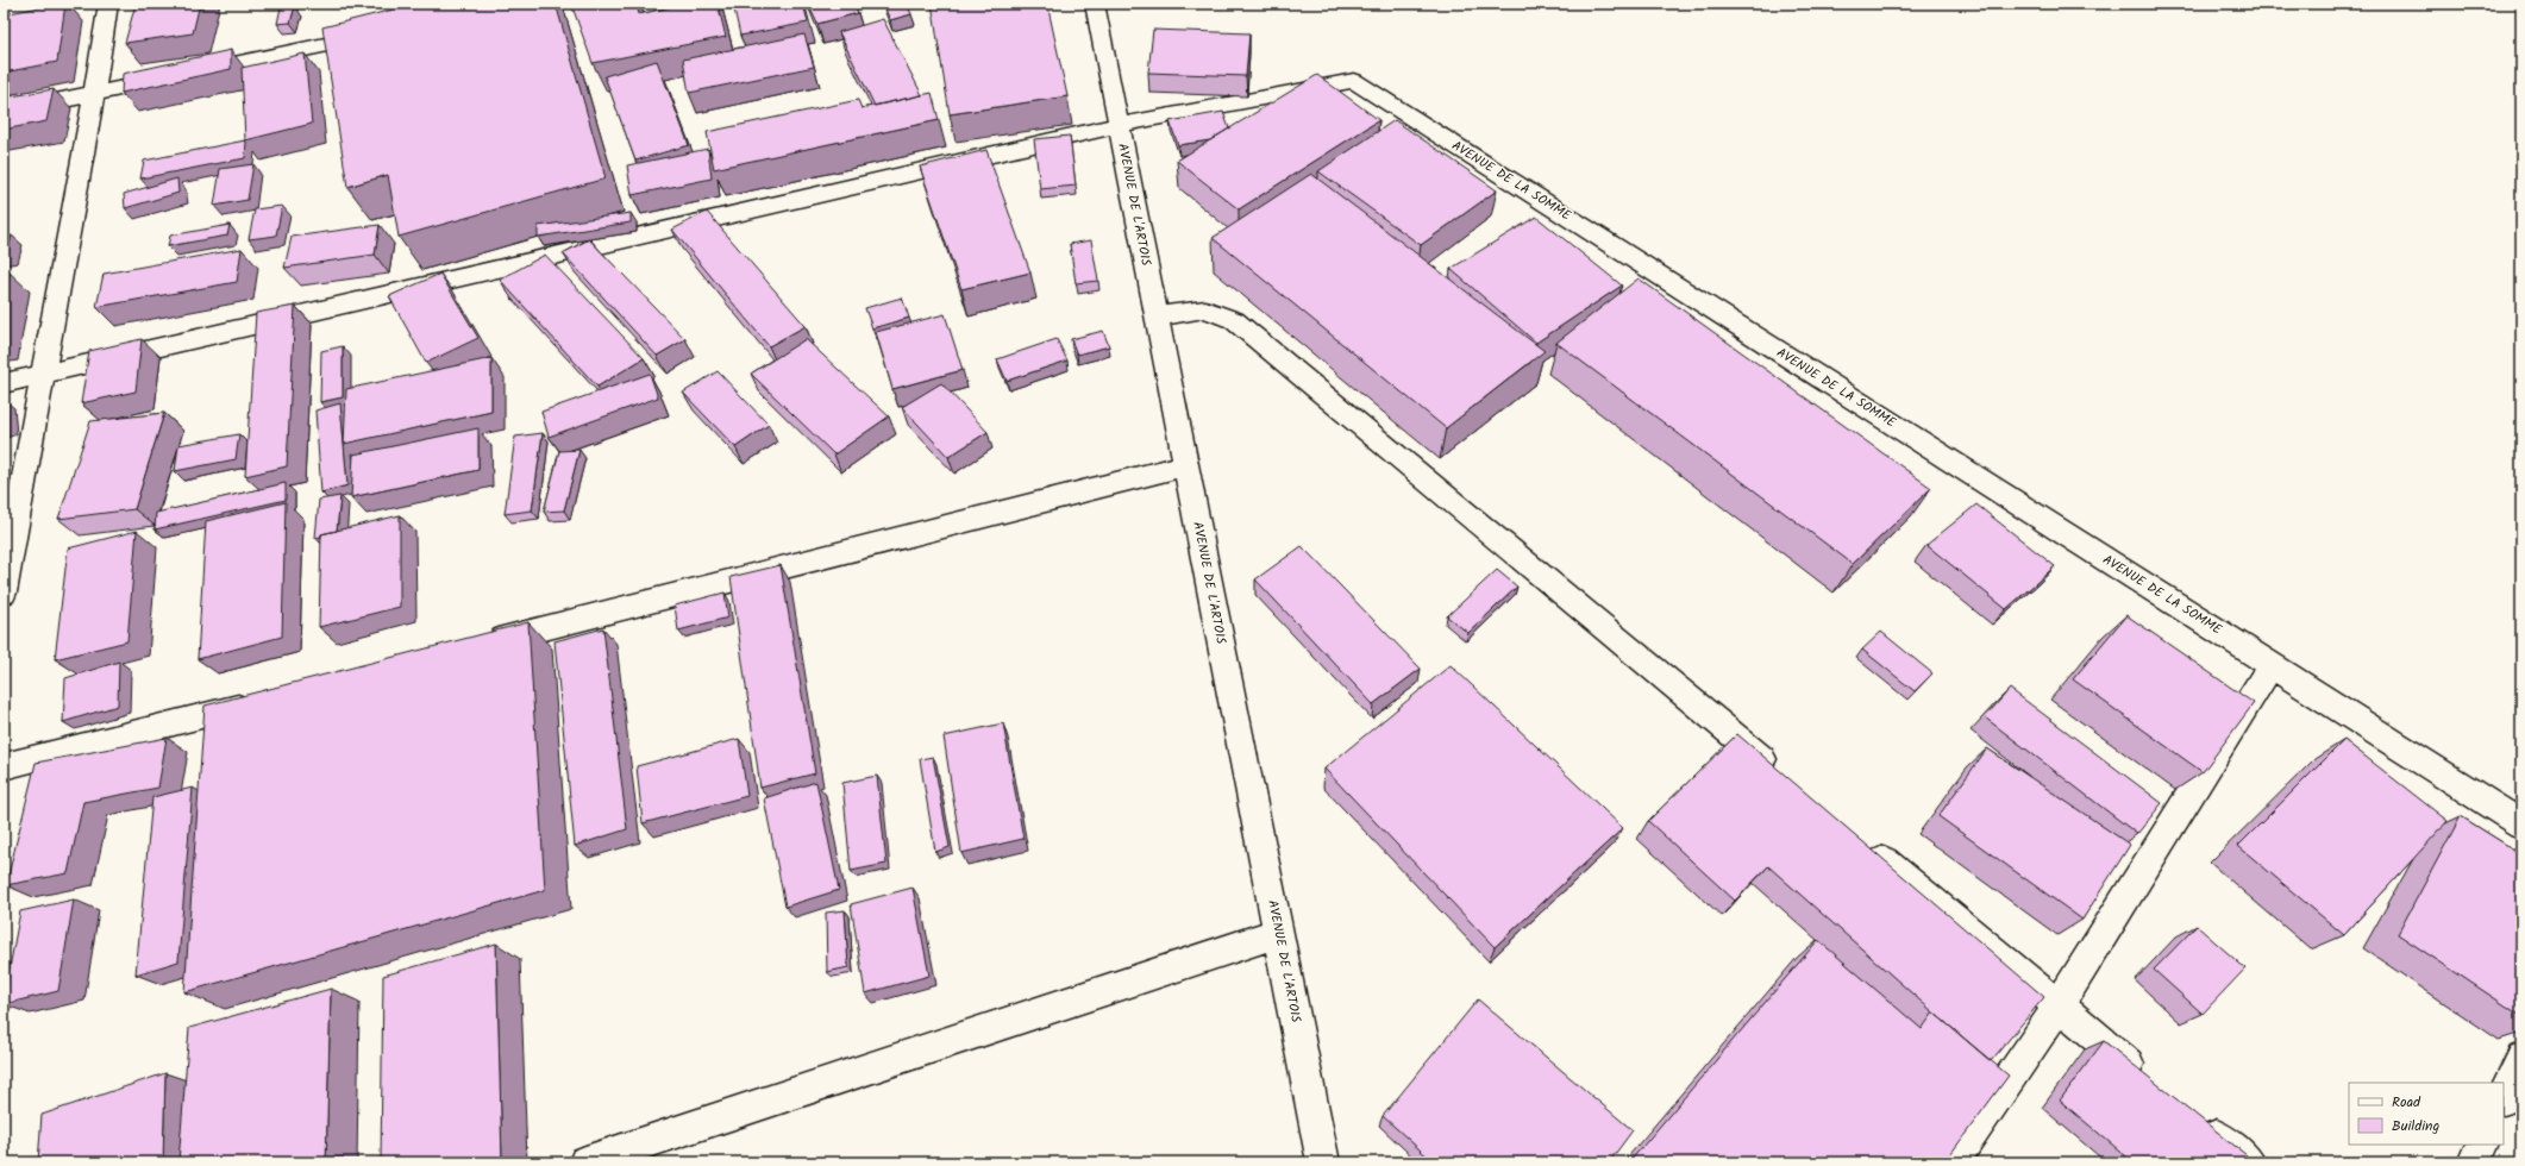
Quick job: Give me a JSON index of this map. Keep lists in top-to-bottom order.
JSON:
{
  "streets": {
    "street": ["AVENUE DE LA SOMME", "AVENUE DE L'ARTOIS"]
  },
  "crossings": [
    ["AVENUE DE LA SOMME", "AVENUE DE L'ARTOIS"]
  ],
  "legend": ["Road", "Building"]
}
